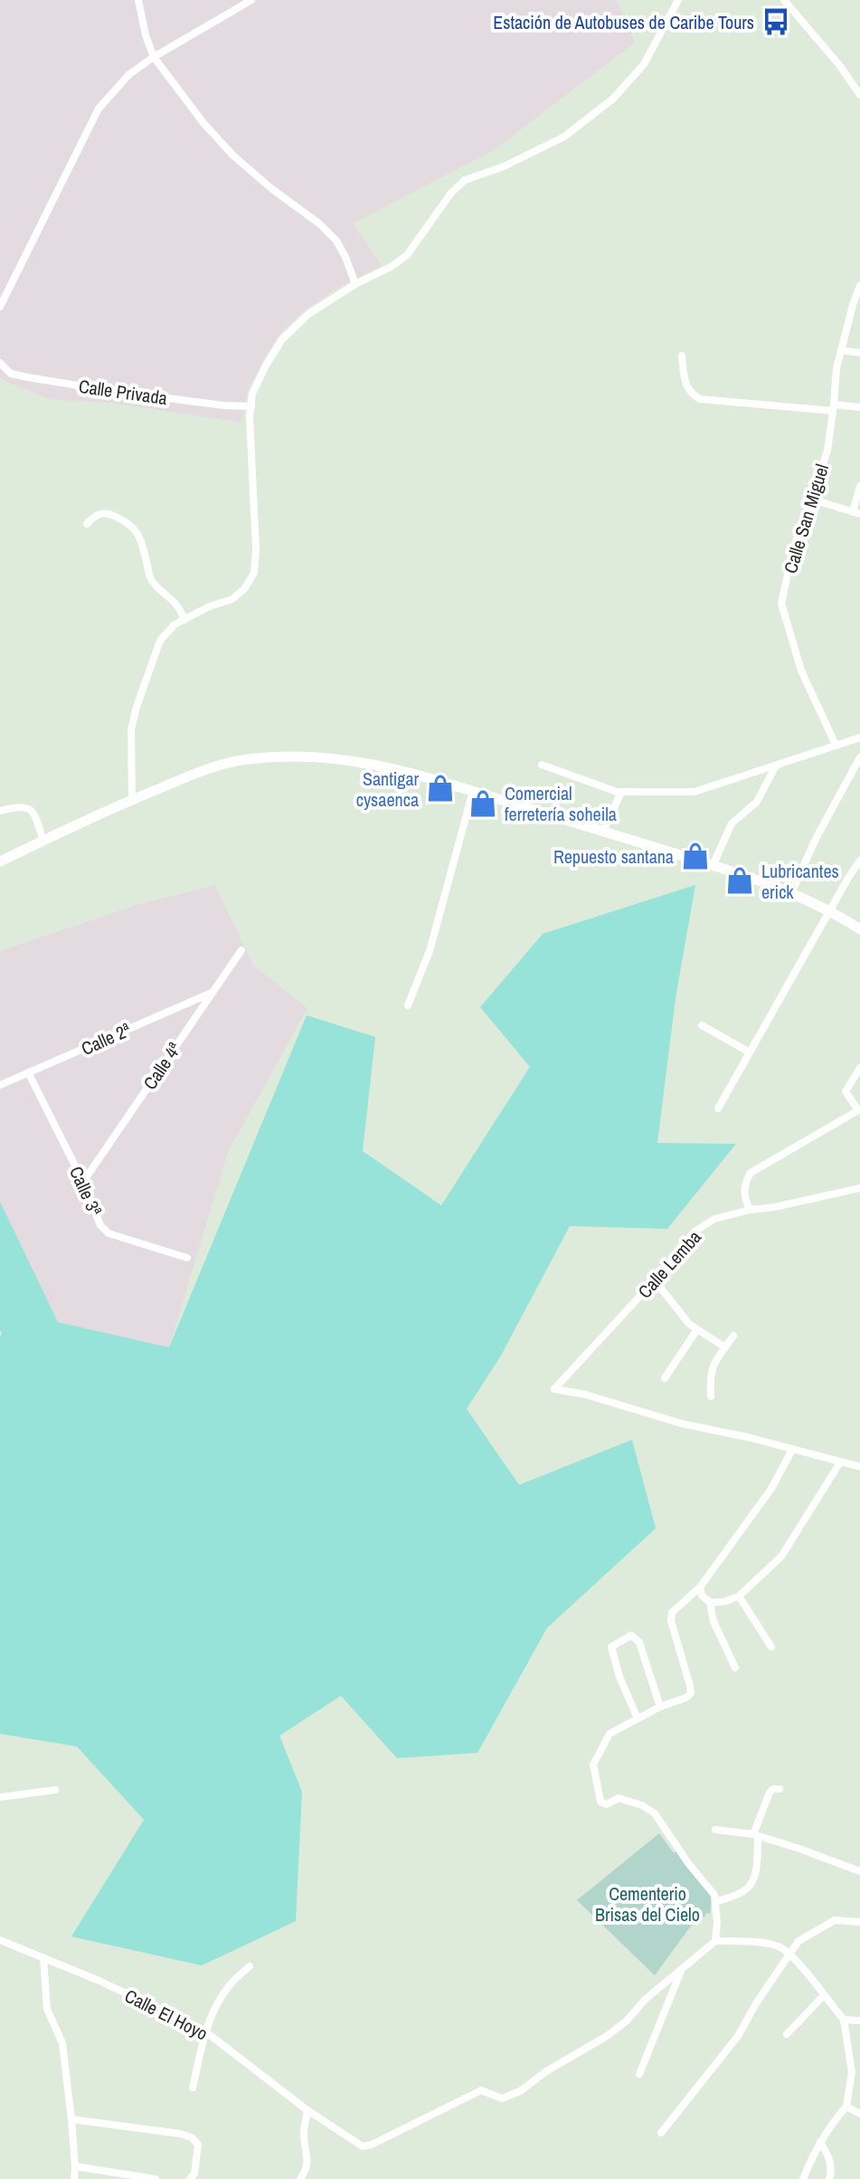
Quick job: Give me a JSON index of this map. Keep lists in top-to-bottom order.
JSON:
{
  "streets": {
    "street": [
      "Calle Privada",
      "Calle San Miguel",
      "Calle 2ª",
      "Calle 4ª",
      "Calle 3ª",
      "Calle Lemba",
      "Calle El Hoyo"
    ]
  },
  "crossings": [
    ["Calle 2ª", "Calle 4ª"],
    ["Calle 2ª", "Calle 3ª"],
    ["Calle 4ª", "Calle 3ª"]
  ],
  "parks": ["Cementerio Brisas del Cielo"],
  "places": {
    "bus stop": ["Estación de Autobuses de Caribe Tours"],
    "shop": [
      "Santigar cysaenca",
      "Comercial ferretería soheila",
      "Repuesto santana",
      "Lubricantes erick"
    ]
  }
}
